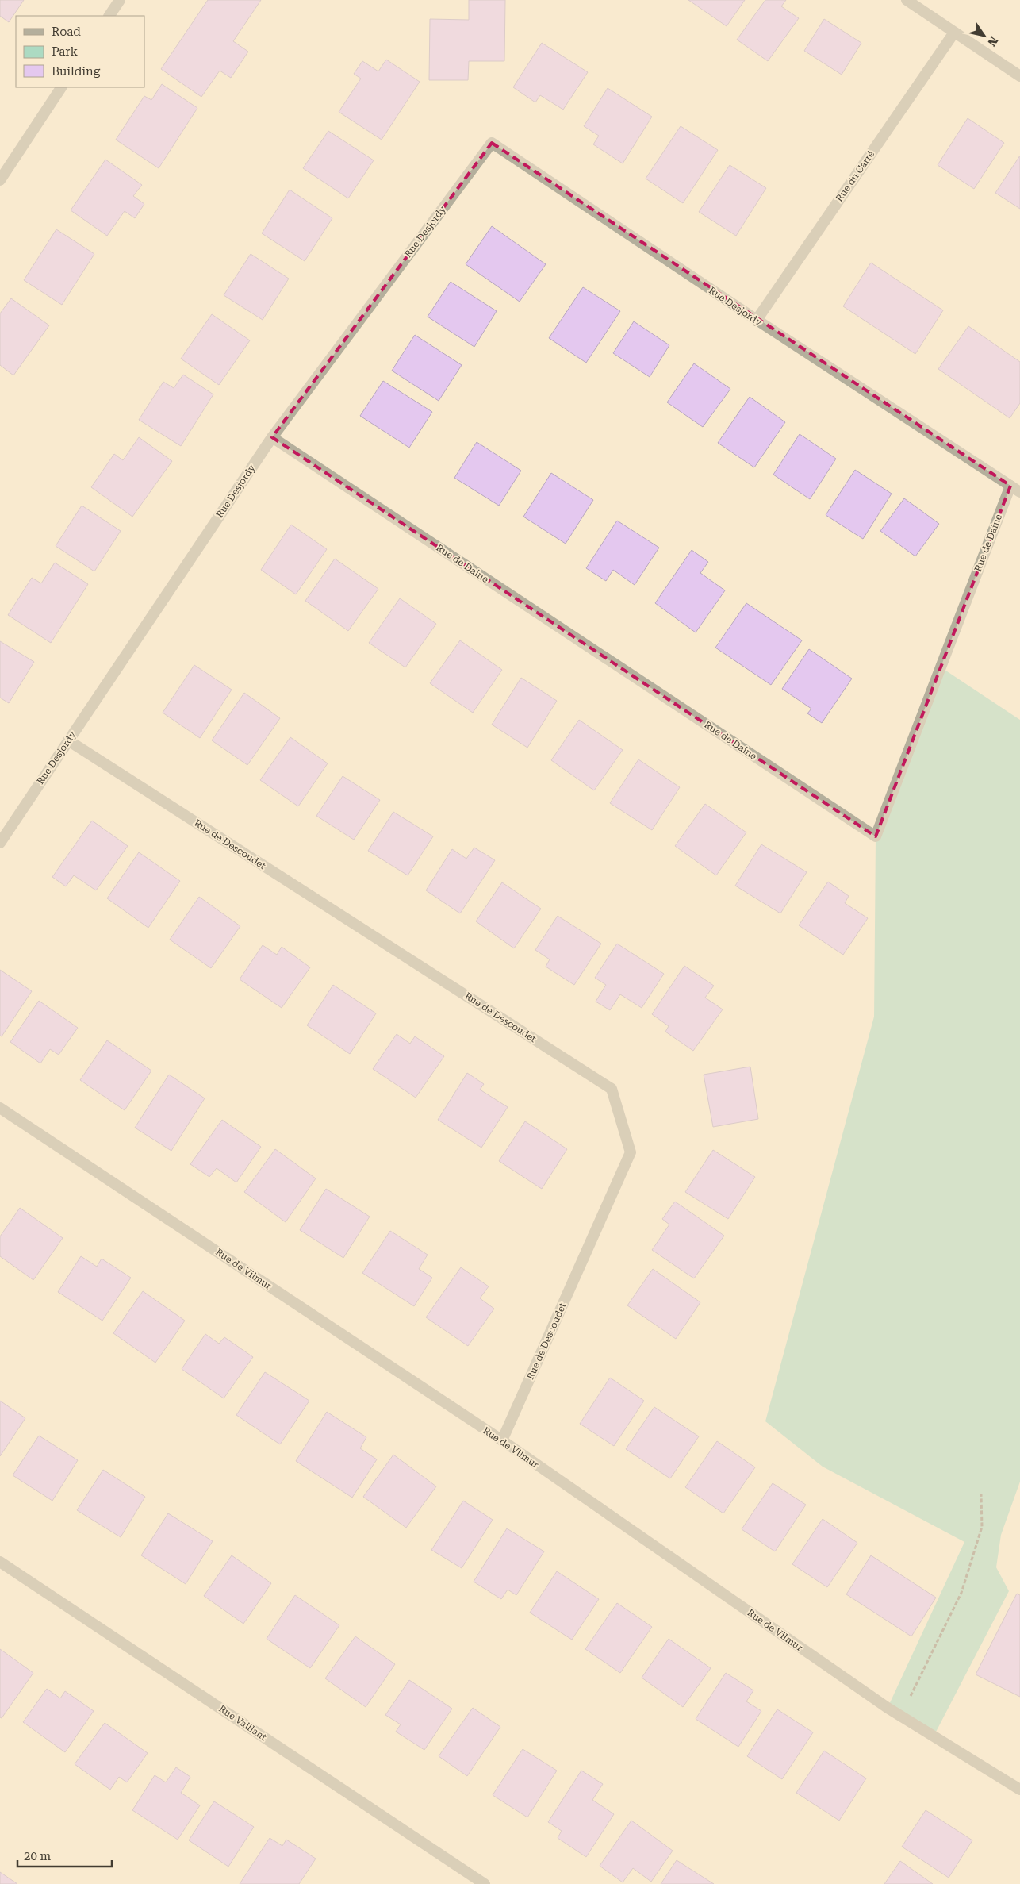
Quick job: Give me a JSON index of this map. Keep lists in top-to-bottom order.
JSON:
{
  "streets": {
    "street": [
      "Rue du Carré",
      "Rue Desjordy",
      "Rue de Daine",
      "Rue de Descoudet",
      "Rue de Vilmur",
      "Rue Vaillant"
    ]
  },
  "crossings": [
    ["Rue du Carré", "Rue Desjordy"],
    ["Rue Desjordy", "Rue de Daine"],
    ["Rue Desjordy", "Rue de Descoudet"],
    ["Rue de Descoudet", "Rue de Vilmur"]
  ],
  "legend": ["Road", "Park", "Building"],
  "scale_bar": "20 m",
  "north": "bottom right"
}
